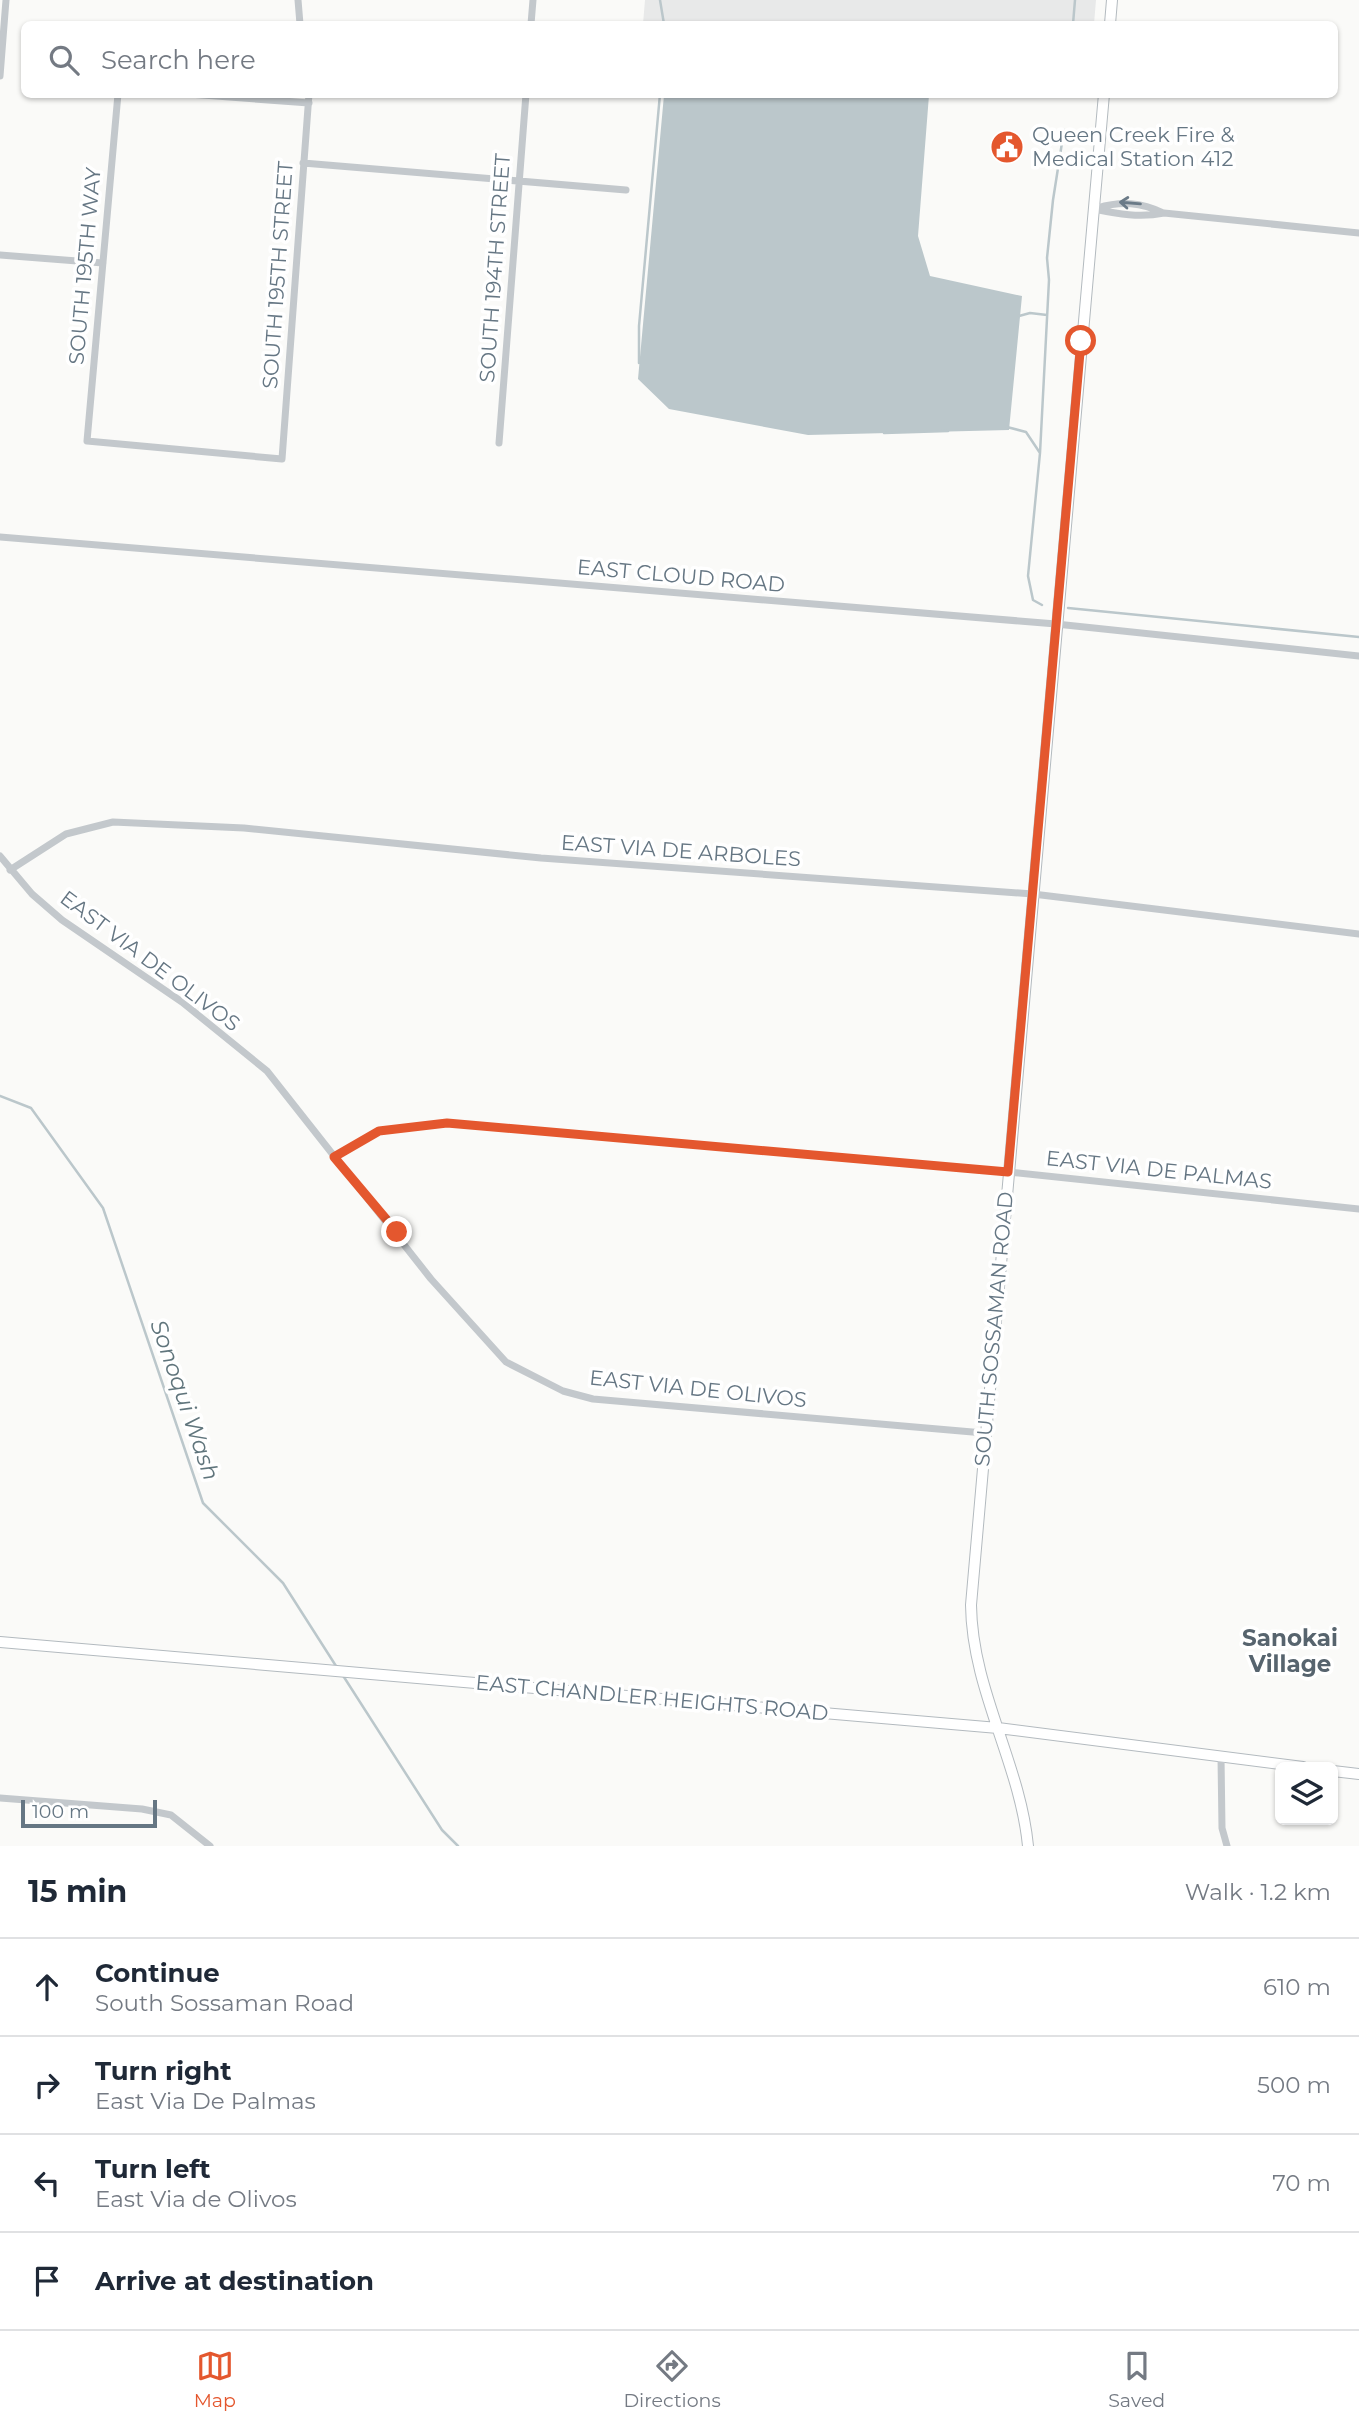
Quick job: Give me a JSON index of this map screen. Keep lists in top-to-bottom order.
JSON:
{
  "streets": {
    "main road": ["SOUTH SOSSAMAN ROAD", "EAST CHANDLER HEIGHTS ROAD"],
    "street": [
      "SOUTH 195TH WAY",
      "SOUTH 194TH STREET",
      "SOUTH 195TH STREET",
      "EAST CLOUD ROAD",
      "EAST VIA DE ARBOLES",
      "EAST VIA DE OLIVOS",
      "EAST VIA DE PALMAS"
    ]
  },
  "crossings": [
    ["SOUTH 195TH WAY", "SOUTH 195TH STREET"],
    ["EAST CLOUD ROAD", "SOUTH SOSSAMAN ROAD"],
    ["EAST VIA DE ARBOLES", "EAST VIA DE OLIVOS"],
    ["EAST VIA DE ARBOLES", "SOUTH SOSSAMAN ROAD"],
    ["EAST VIA DE OLIVOS", "EAST VIA DE PALMAS"],
    ["EAST VIA DE OLIVOS", "SOUTH SOSSAMAN ROAD"],
    ["EAST VIA DE PALMAS", "SOUTH SOSSAMAN ROAD"],
    ["SOUTH SOSSAMAN ROAD", "EAST CHANDLER HEIGHTS ROAD"]
  ],
  "districts": ["Sanokai Village"],
  "water": ["Sonoqui Wash"],
  "places": {
    "public building": ["Queen Creek Fire & Medical Station 412"]
  },
  "scale_bar": "100 m",
  "page": {
    "search": "Search here",
    "scale": "100 m",
    "heading": ["15 min", "Walk · 1.2 km"],
    "list": [
      ["Continue", "South Sossaman Road", "610 m"],
      ["Turn right", "East Via De Palmas", "500 m"],
      ["Turn left", "East Via de Olivos", "70 m"],
      "Arrive at destination"
    ],
    "nav": ["Map", "Directions", "Saved"]
  }
}
